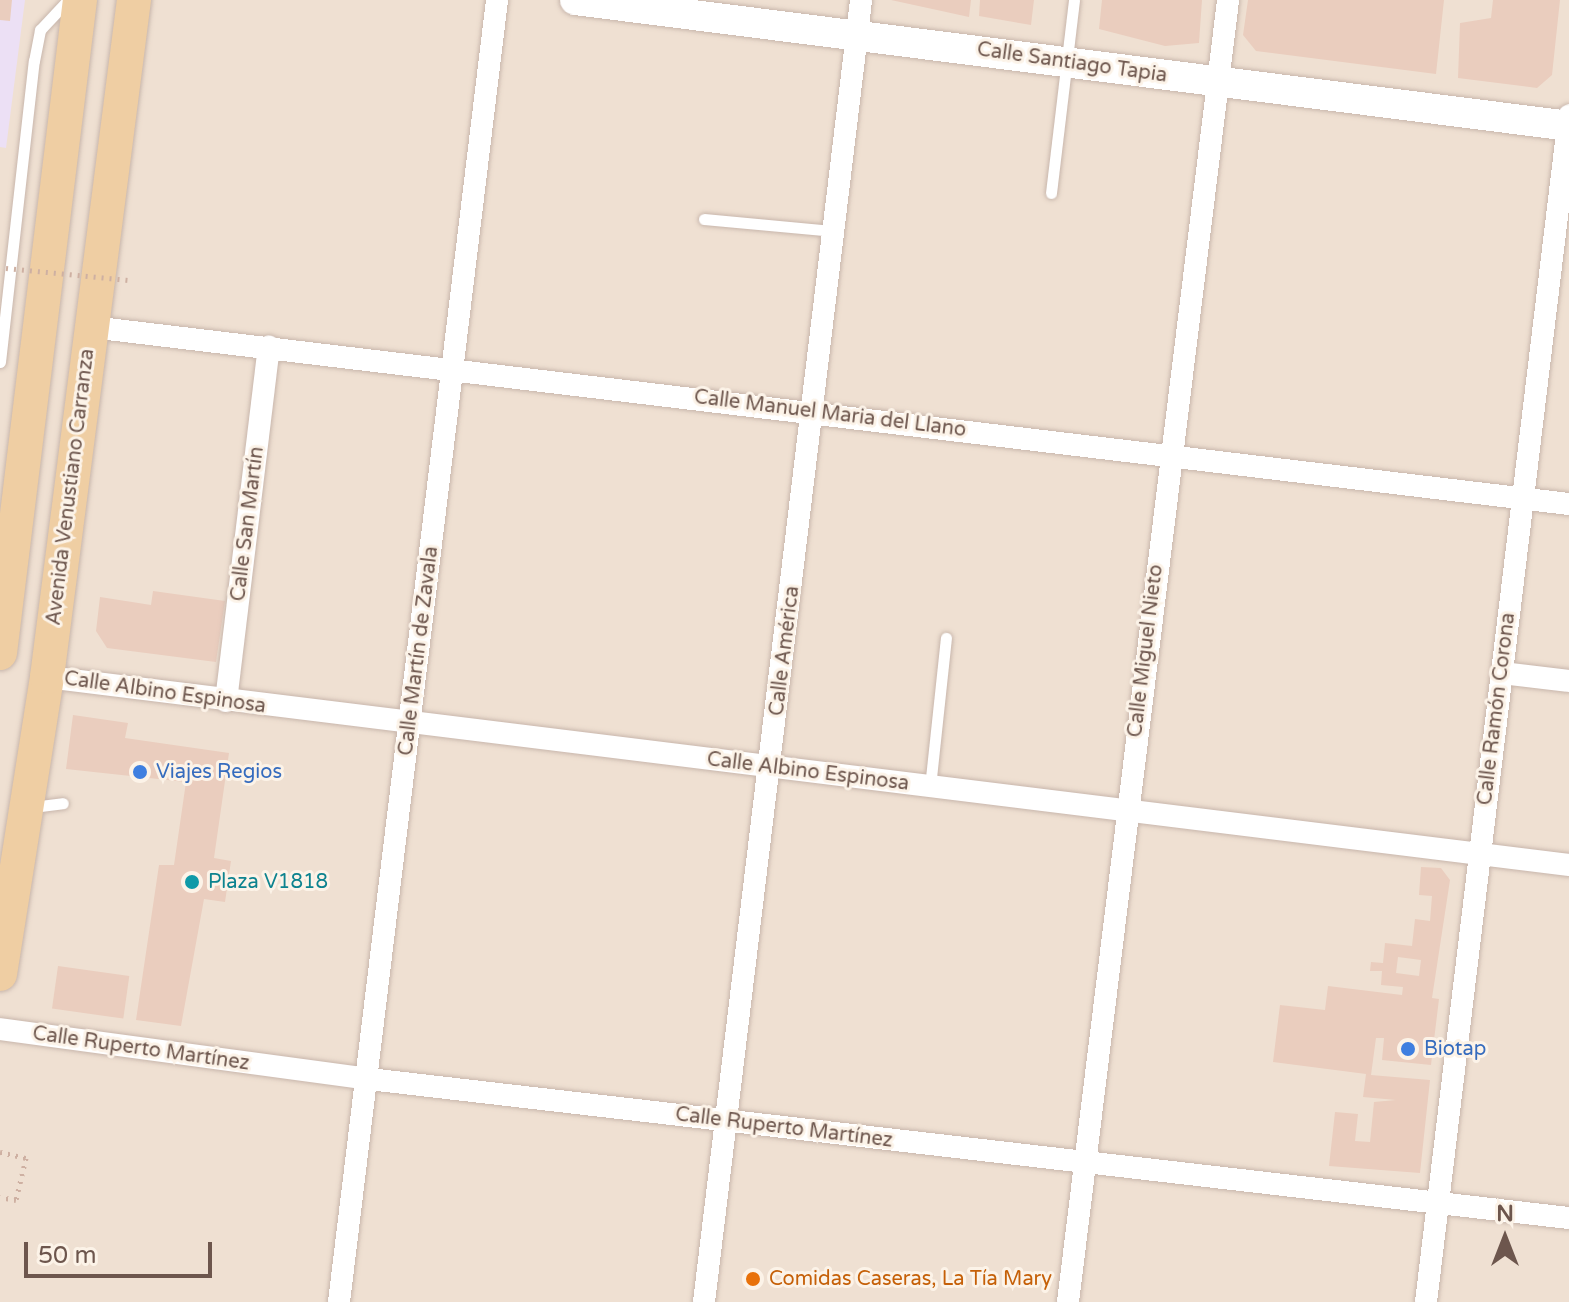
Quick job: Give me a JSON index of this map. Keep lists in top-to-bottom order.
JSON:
{
  "streets": {
    "main road": ["Avenida Venustiano Carranza"],
    "street": [
      "Calle Santiago Tapia",
      "Calle Manuel Maria del Llano",
      "Calle San Martín",
      "Calle Martín de Zavala",
      "Calle América",
      "Calle Miguel Nieto",
      "Calle Albino Espinosa",
      "Calle Ramón Corona",
      "Calle Ruperto Martínez"
    ]
  },
  "crossings": [
    ["Calle Santiago Tapia", "Calle América"],
    ["Calle Santiago Tapia", "Calle Miguel Nieto"],
    ["Calle Santiago Tapia", "Calle Ramón Corona"],
    ["Calle Manuel Maria del Llano", "Avenida Venustiano Carranza"],
    ["Calle Manuel Maria del Llano", "Calle San Martín"],
    ["Calle Manuel Maria del Llano", "Calle Martín de Zavala"],
    ["Calle Manuel Maria del Llano", "Calle América"],
    ["Calle Manuel Maria del Llano", "Calle Miguel Nieto"],
    ["Calle Manuel Maria del Llano", "Calle Ramón Corona"],
    ["Avenida Venustiano Carranza", "Calle Albino Espinosa"],
    ["Calle San Martín", "Calle Albino Espinosa"],
    ["Calle Martín de Zavala", "Calle Albino Espinosa"],
    ["Calle Martín de Zavala", "Calle Ruperto Martínez"],
    ["Calle América", "Calle Albino Espinosa"],
    ["Calle América", "Calle Ruperto Martínez"],
    ["Calle Miguel Nieto", "Calle Albino Espinosa"],
    ["Calle Miguel Nieto", "Calle Ruperto Martínez"],
    ["Calle Albino Espinosa", "Calle Ramón Corona"],
    ["Calle Ramón Corona", "Calle Ruperto Martínez"]
  ],
  "places": [
    "Viajes Regios",
    "Plaza V1818",
    "Biotap",
    "Comidas Caseras, La Tía Mary"
  ],
  "scale_bar": "50 m",
  "north": "top"
}
